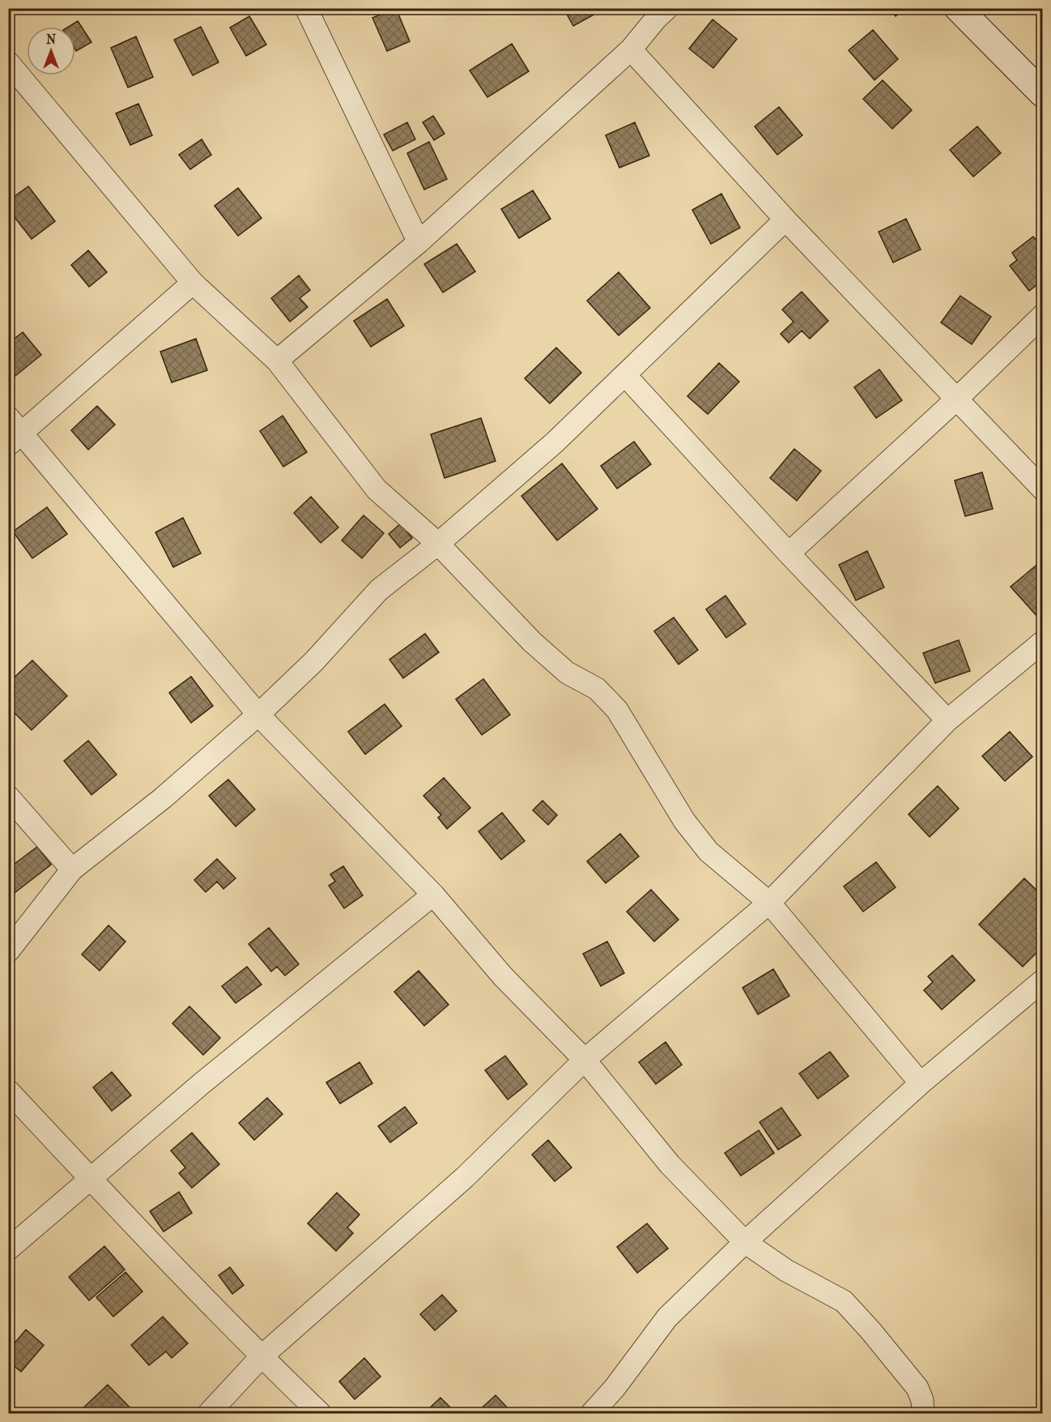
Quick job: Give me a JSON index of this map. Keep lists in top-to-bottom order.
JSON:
{
  "north": "top"
}
